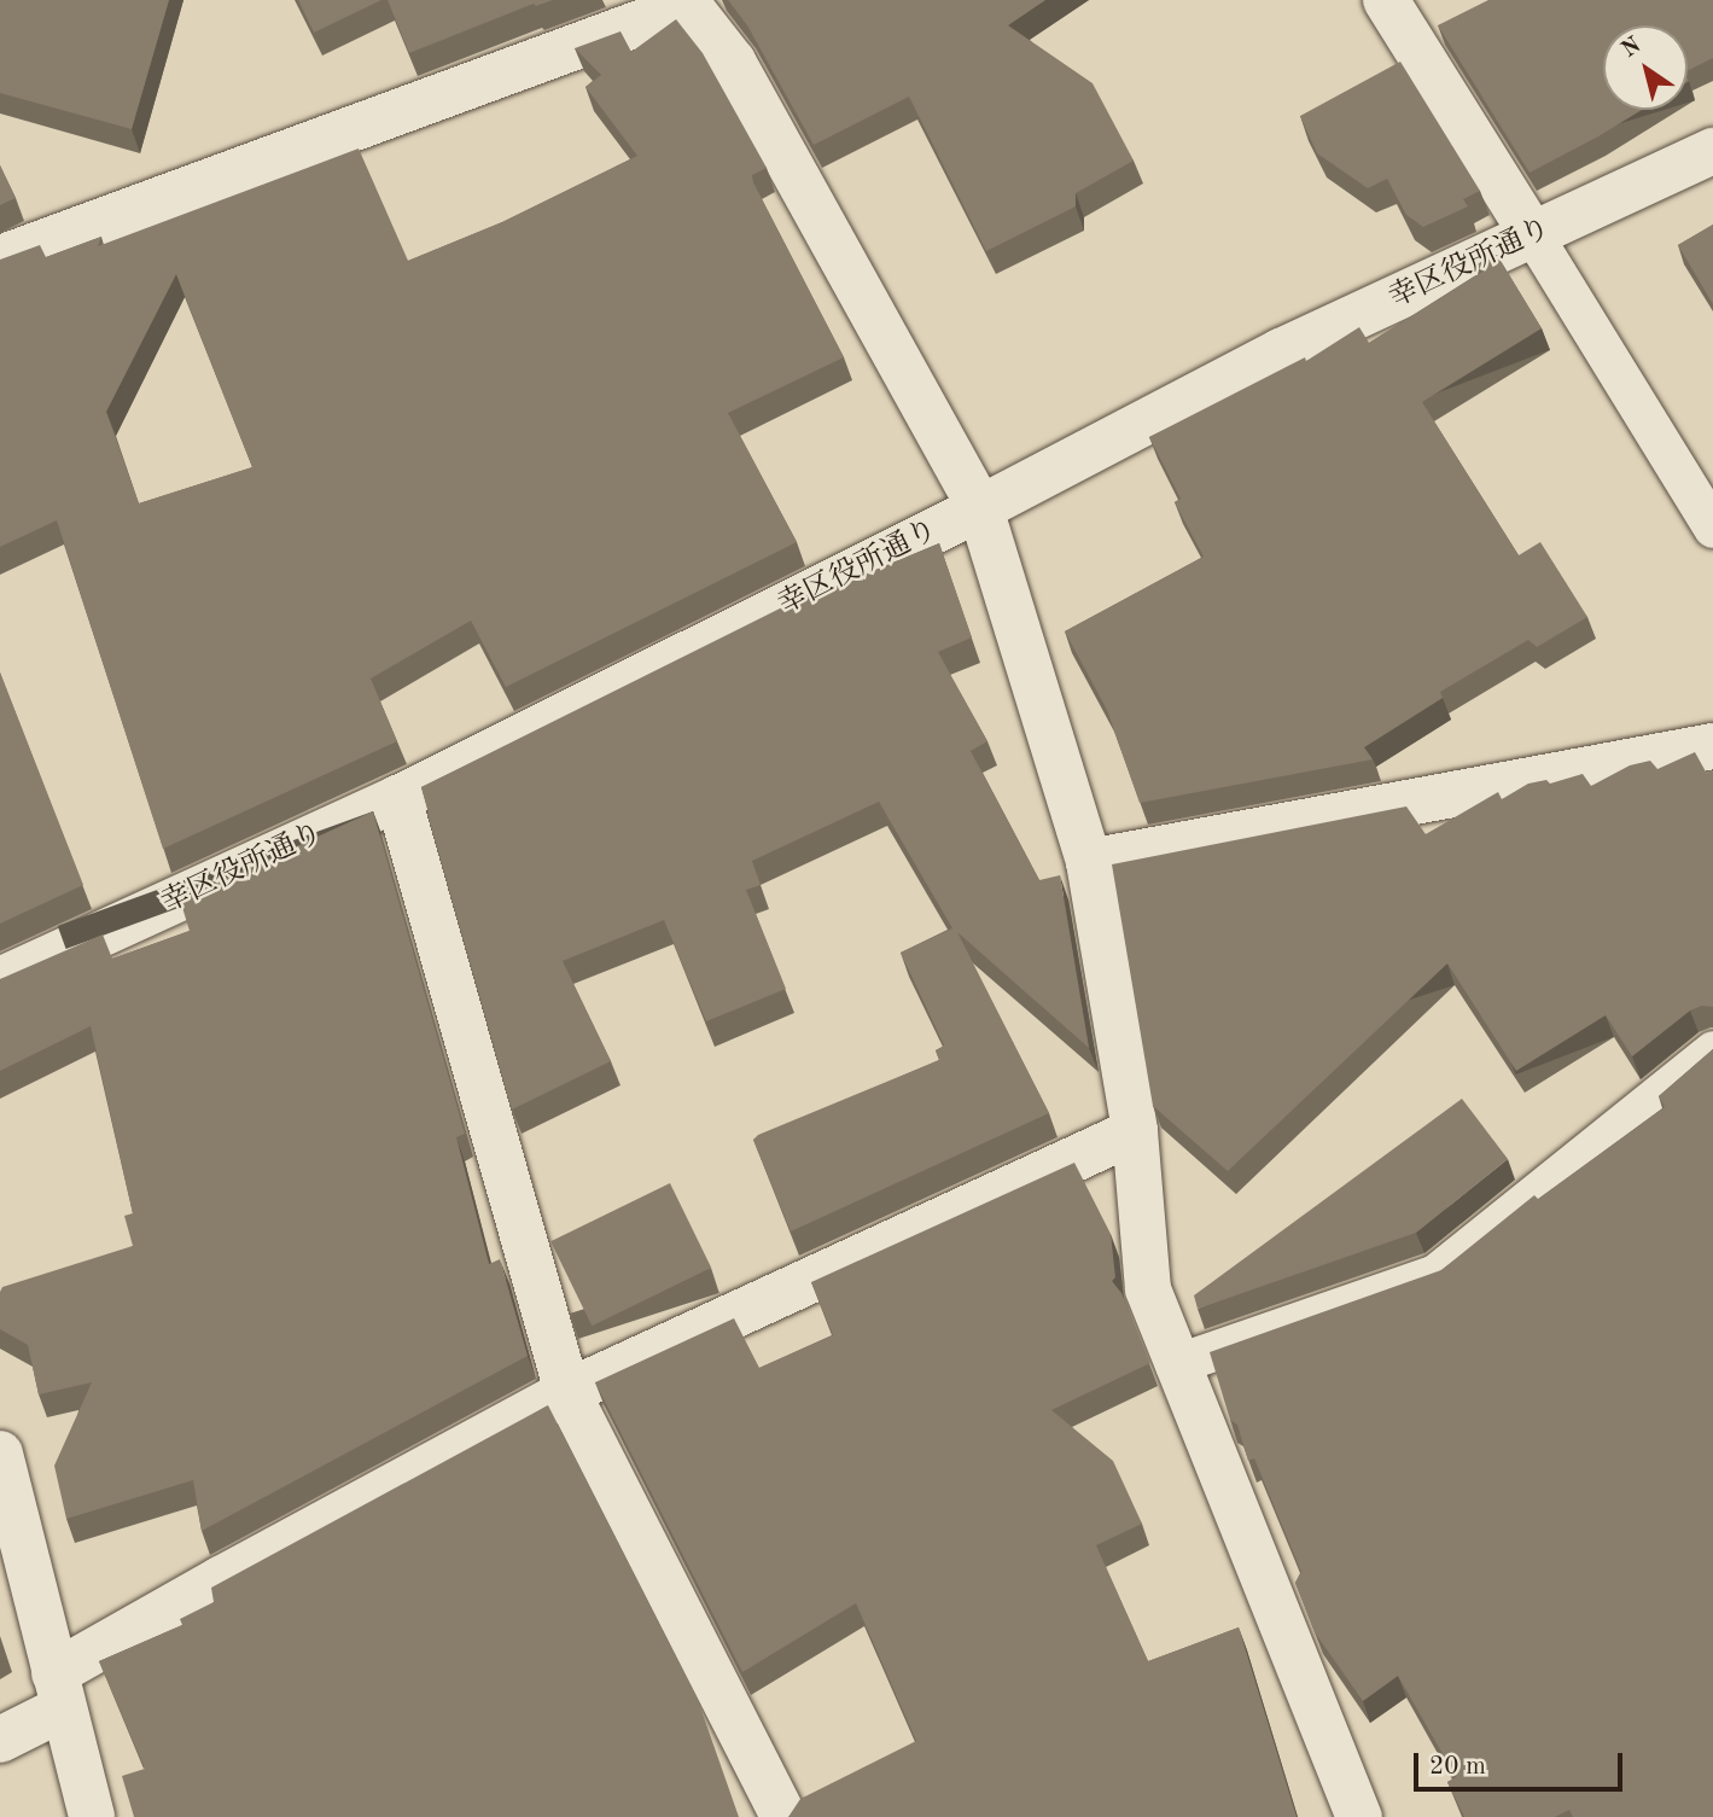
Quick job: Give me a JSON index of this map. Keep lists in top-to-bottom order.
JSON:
{
  "streets": {
    "street": ["幸区役所通り"]
  },
  "scale_bar": "20 m",
  "north": "top left"
}
